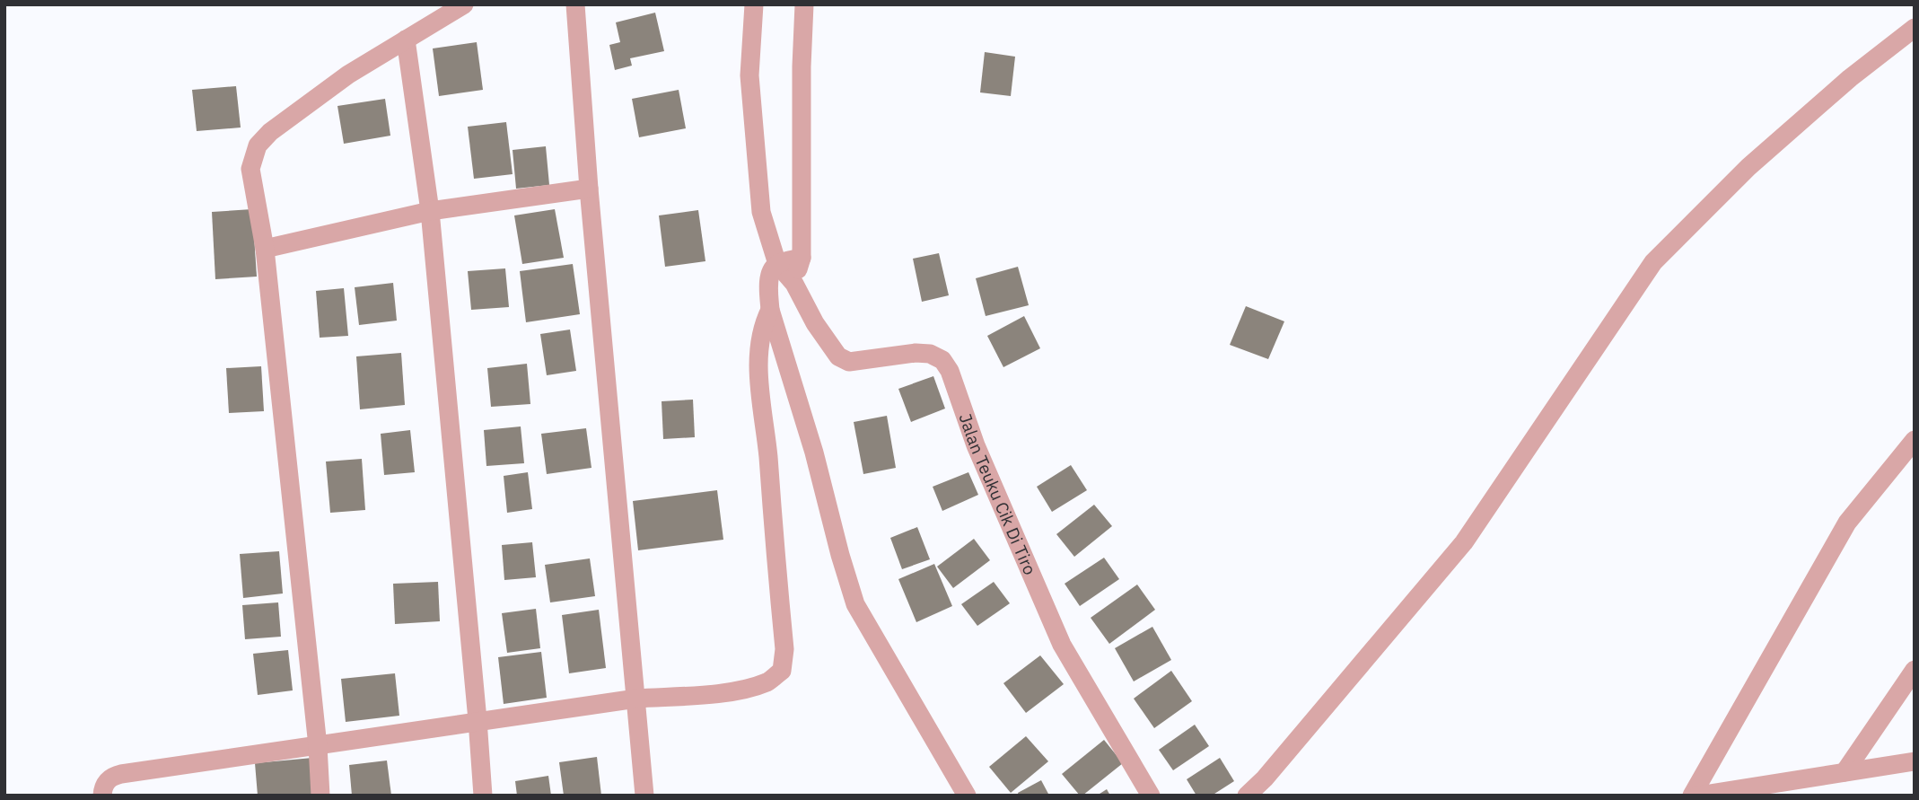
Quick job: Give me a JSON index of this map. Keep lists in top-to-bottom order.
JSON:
{
  "streets": {
    "street": ["Jalan Teuku Cik Di Tiro"]
  }
}
